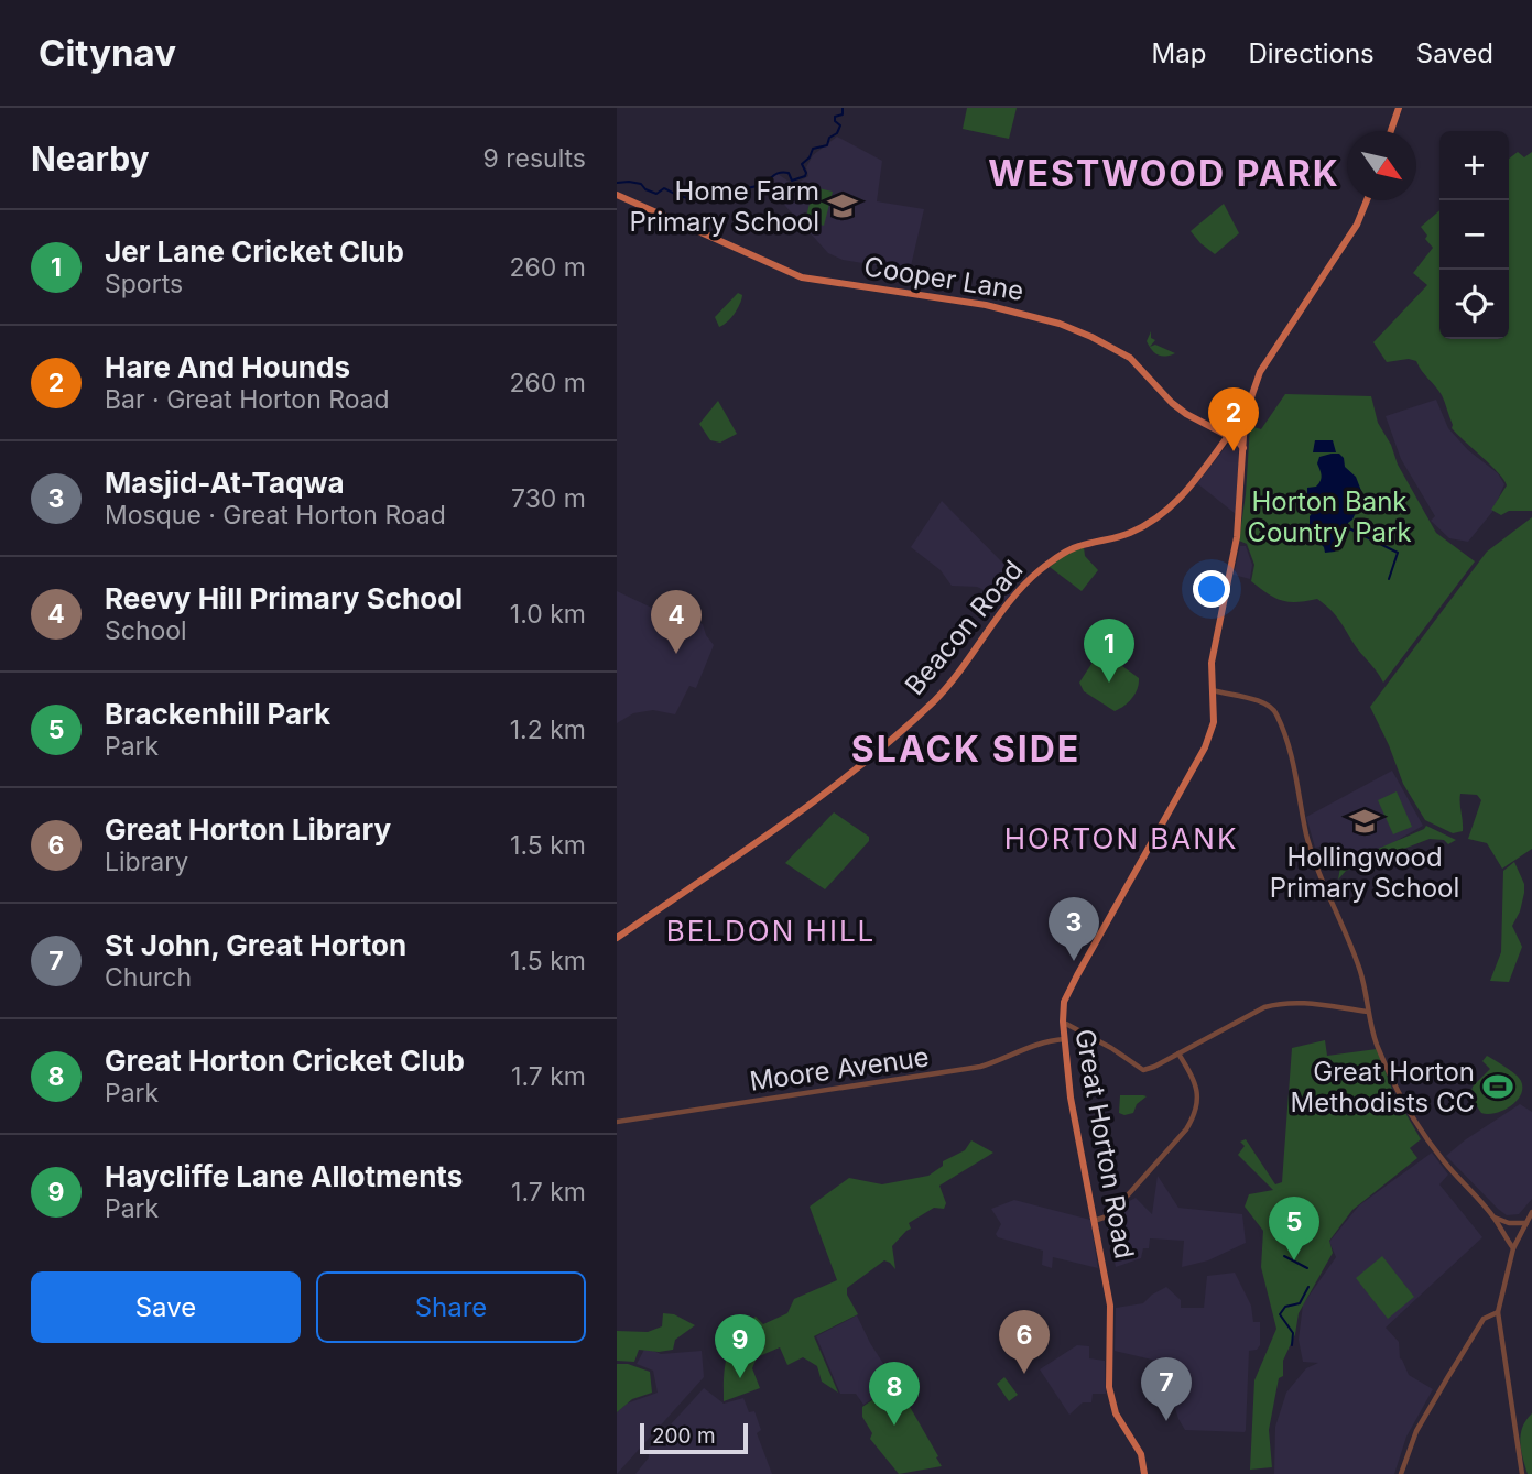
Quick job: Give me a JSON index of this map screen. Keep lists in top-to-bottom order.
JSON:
{
  "streets": {
    "main road": ["Cooper Lane", "Beacon Road", "Great Horton Road"],
    "street": ["Moore Avenue"]
  },
  "crossings": [
    ["Cooper Lane", "Beacon Road"],
    ["Cooper Lane", "Great Horton Road"],
    ["Moore Avenue", "Great Horton Road"]
  ],
  "districts": [
    "WESTWOOD PARK",
    "SLACK SIDE",
    "HORTON BANK",
    "BELDON HILL"
  ],
  "parks": ["Horton Bank Country Park"],
  "places": {
    "school or university": ["Home Farm Primary School", "Hollingwood Primary School"],
    "sports": ["Great Horton Methodists CC"]
  },
  "scale_bar": "200 m",
  "north": "bottom right",
  "page": {
    "header": "Citynav",
    "nav": ["Map", "Directions", "Saved"],
    "heading": ["Nearby", "9 results"],
    "map_buttons": ["+", "−"],
    "list": [
      {
        "mark": "1",
        "name": "Jer Lane Cricket Club",
        "note": "Sports",
        "value": "260 m"
      },
      {
        "mark": "2",
        "name": "Hare And Hounds",
        "note": "Bar · Great Horton Road",
        "value": "260 m"
      },
      {
        "mark": "3",
        "name": "Masjid-At-Taqwa",
        "note": "Mosque · Great Horton Road",
        "value": "730 m"
      },
      {
        "mark": "4",
        "name": "Reevy Hill Primary School",
        "note": "School",
        "value": "1.0 km"
      },
      {
        "mark": "5",
        "name": "Brackenhill Park",
        "note": "Park",
        "value": "1.2 km"
      },
      {
        "mark": "6",
        "name": "Great Horton Library",
        "note": "Library",
        "value": "1.5 km"
      },
      {
        "mark": "7",
        "name": "St John, Great Horton",
        "note": "Church",
        "value": "1.5 km"
      },
      {
        "mark": "8",
        "name": "Great Horton Cricket Club",
        "note": "Park",
        "value": "1.7 km"
      },
      {
        "mark": "9",
        "name": "Haycliffe Lane Allotments",
        "note": "Park",
        "value": "1.7 km"
      }
    ],
    "pins": [
      "2",
      "4",
      "1",
      "3",
      "5",
      "6",
      "9",
      "7",
      "8"
    ],
    "buttons": ["Save", "Share"],
    "scale": "200 m"
  }
}
